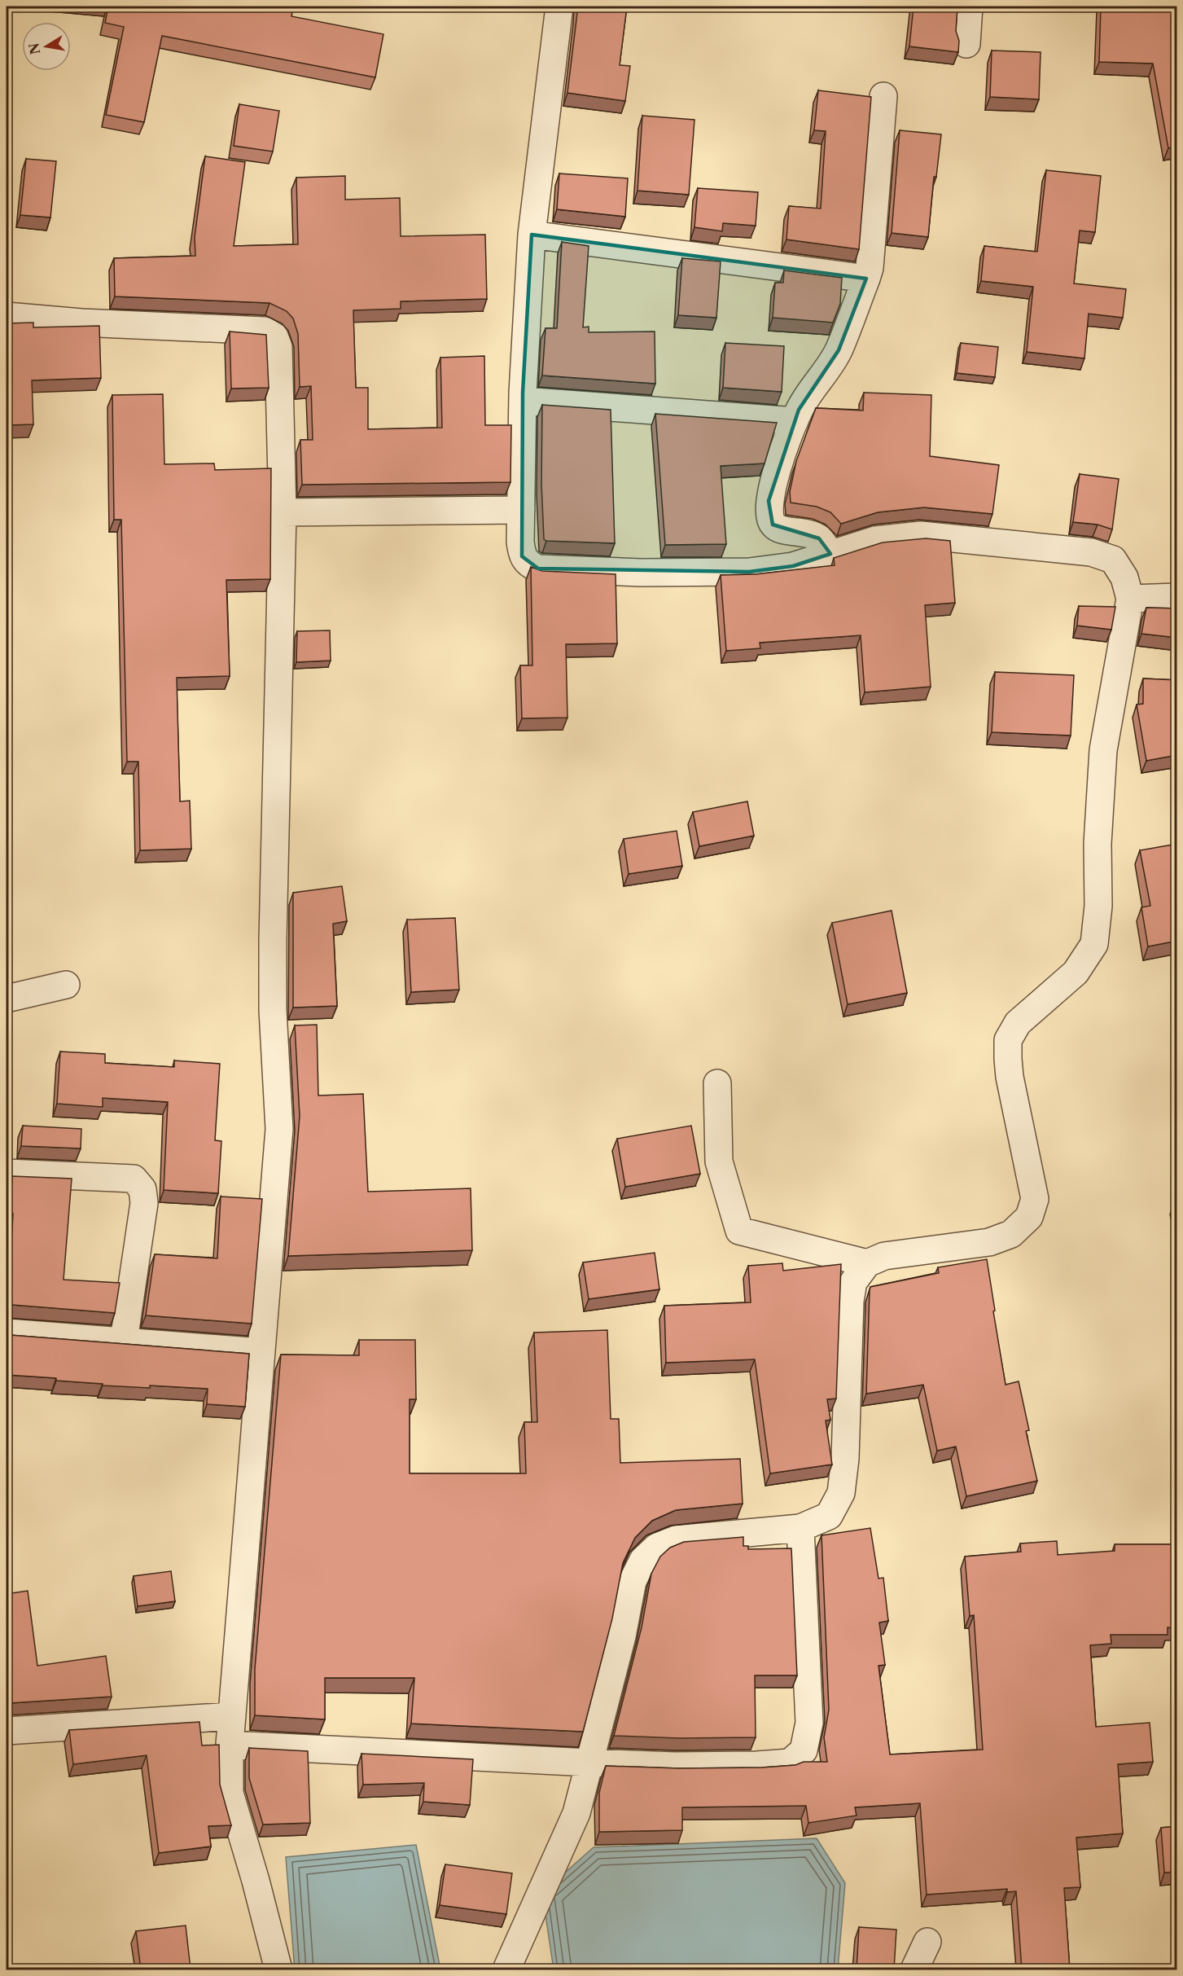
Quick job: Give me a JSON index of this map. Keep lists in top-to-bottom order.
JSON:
{
  "north": "left"
}
